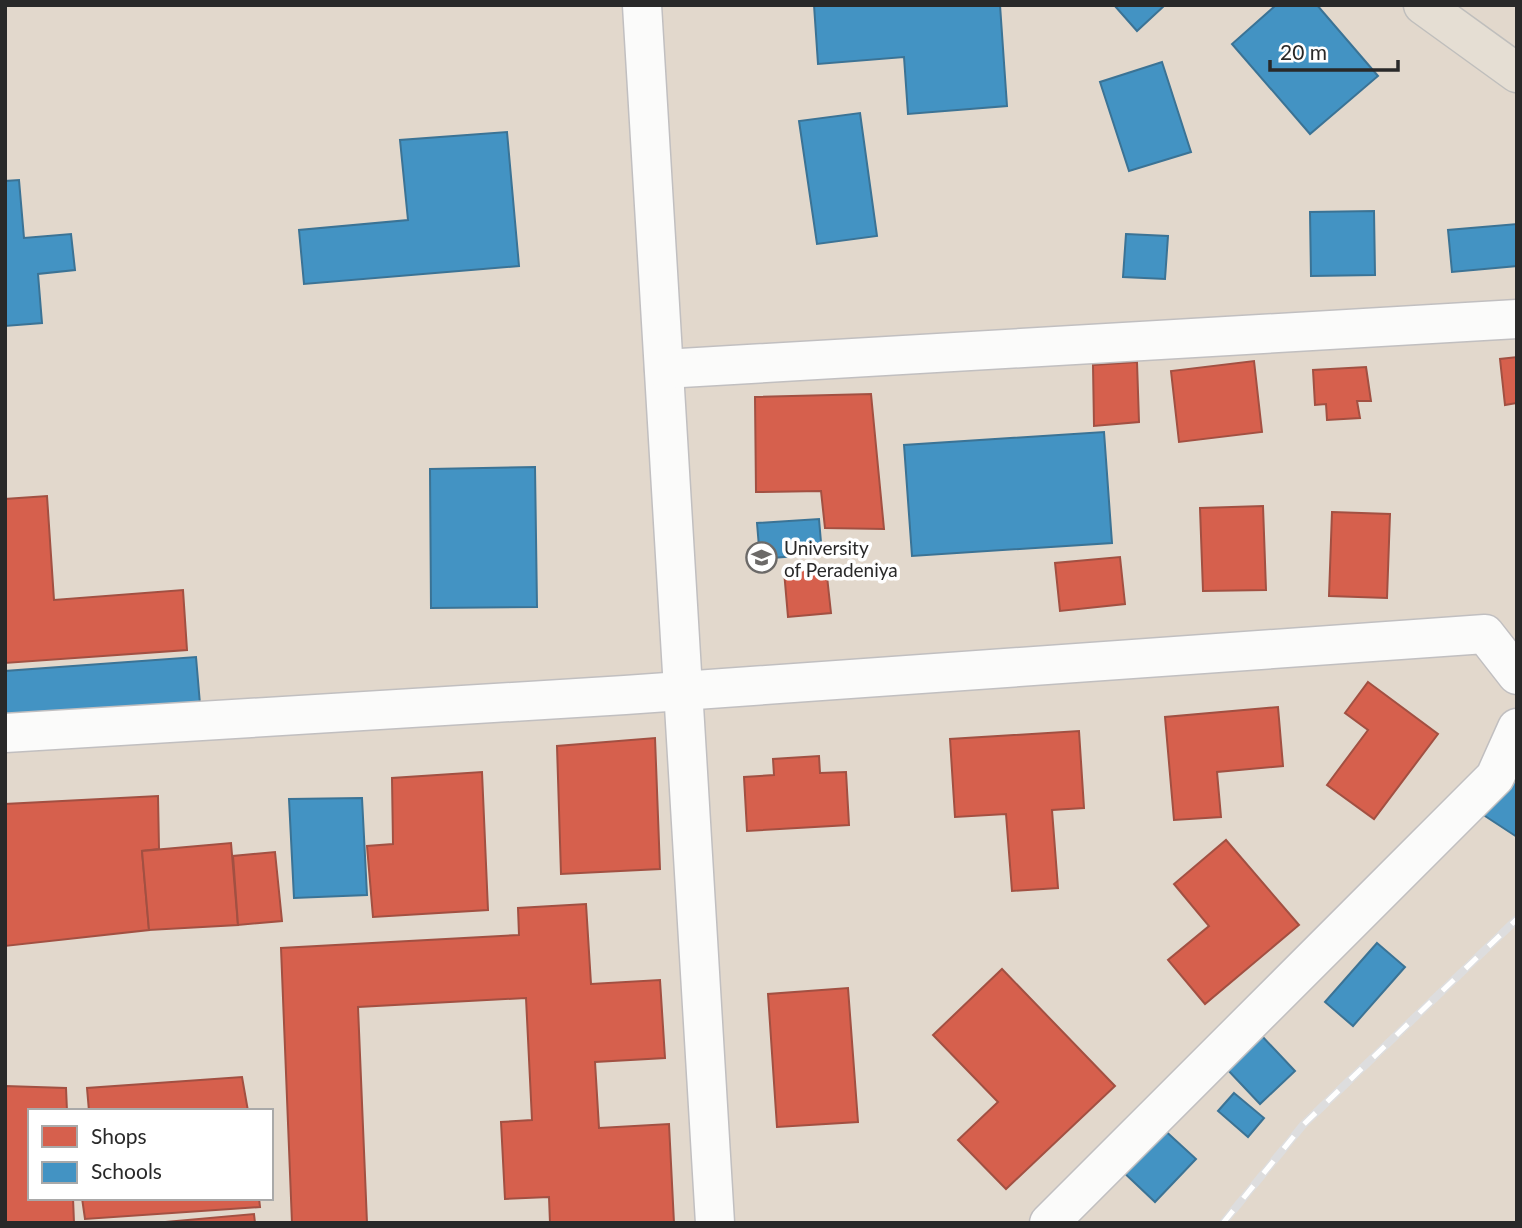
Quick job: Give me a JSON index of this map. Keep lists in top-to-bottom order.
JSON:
{
  "places": {
    "school or university": ["University of Peradeniya"]
  },
  "legend": ["Shops", "Schools"],
  "scale_bar": "20 m"
}
